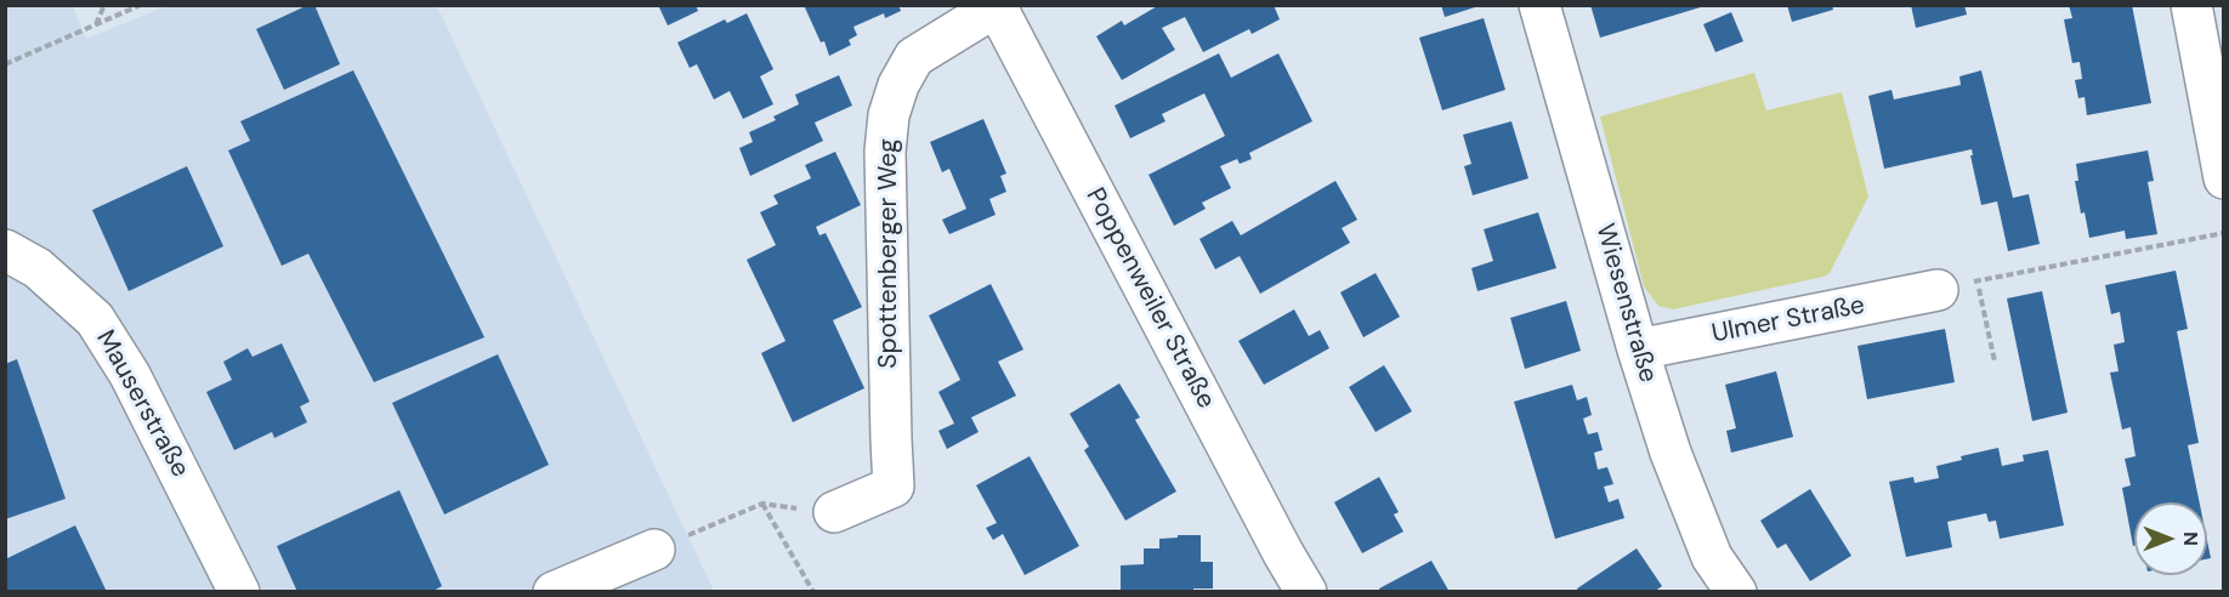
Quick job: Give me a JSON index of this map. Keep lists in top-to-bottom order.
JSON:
{
  "streets": {
    "street": [
      "Spottenberger Weg",
      "Poppenweiler Straße",
      "Wiesenstraße",
      "Ulmer Straße",
      "Mauserstraße"
    ]
  },
  "crossings": [
    ["Spottenberger Weg", "Poppenweiler Straße"],
    ["Wiesenstraße", "Ulmer Straße"]
  ],
  "north": "right"
}
